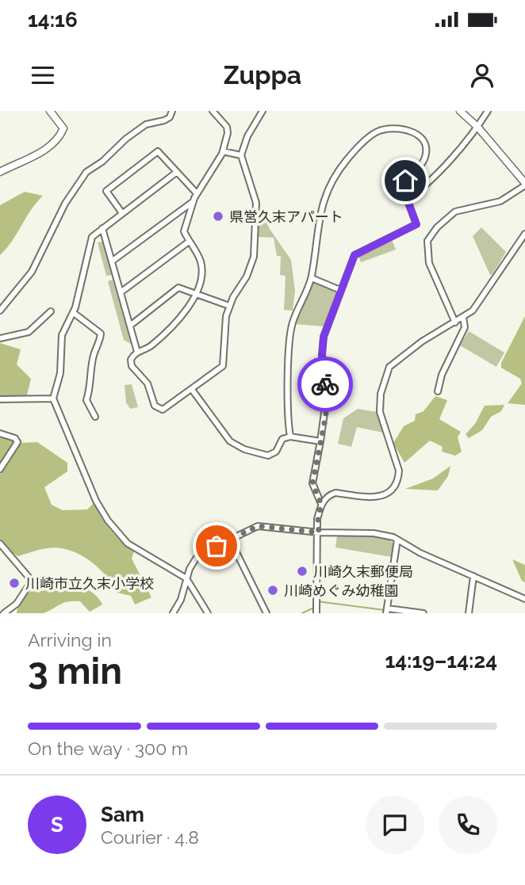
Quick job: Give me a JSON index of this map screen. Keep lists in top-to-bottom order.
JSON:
{
  "places": [
    "県営久末アパート",
    "川崎久末郵便局",
    "川崎市立久末小学校",
    "川崎めぐみ幼稚園"
  ],
  "page": {
    "status": "14:16",
    "header": "Zuppa",
    "heading": ["3 min", "Arriving in", "14:19–14:24"],
    "panel": ["Sam", "Courier · 4.8"],
    "bar": "On the way · 300 m",
    "round": "S"
  }
}
